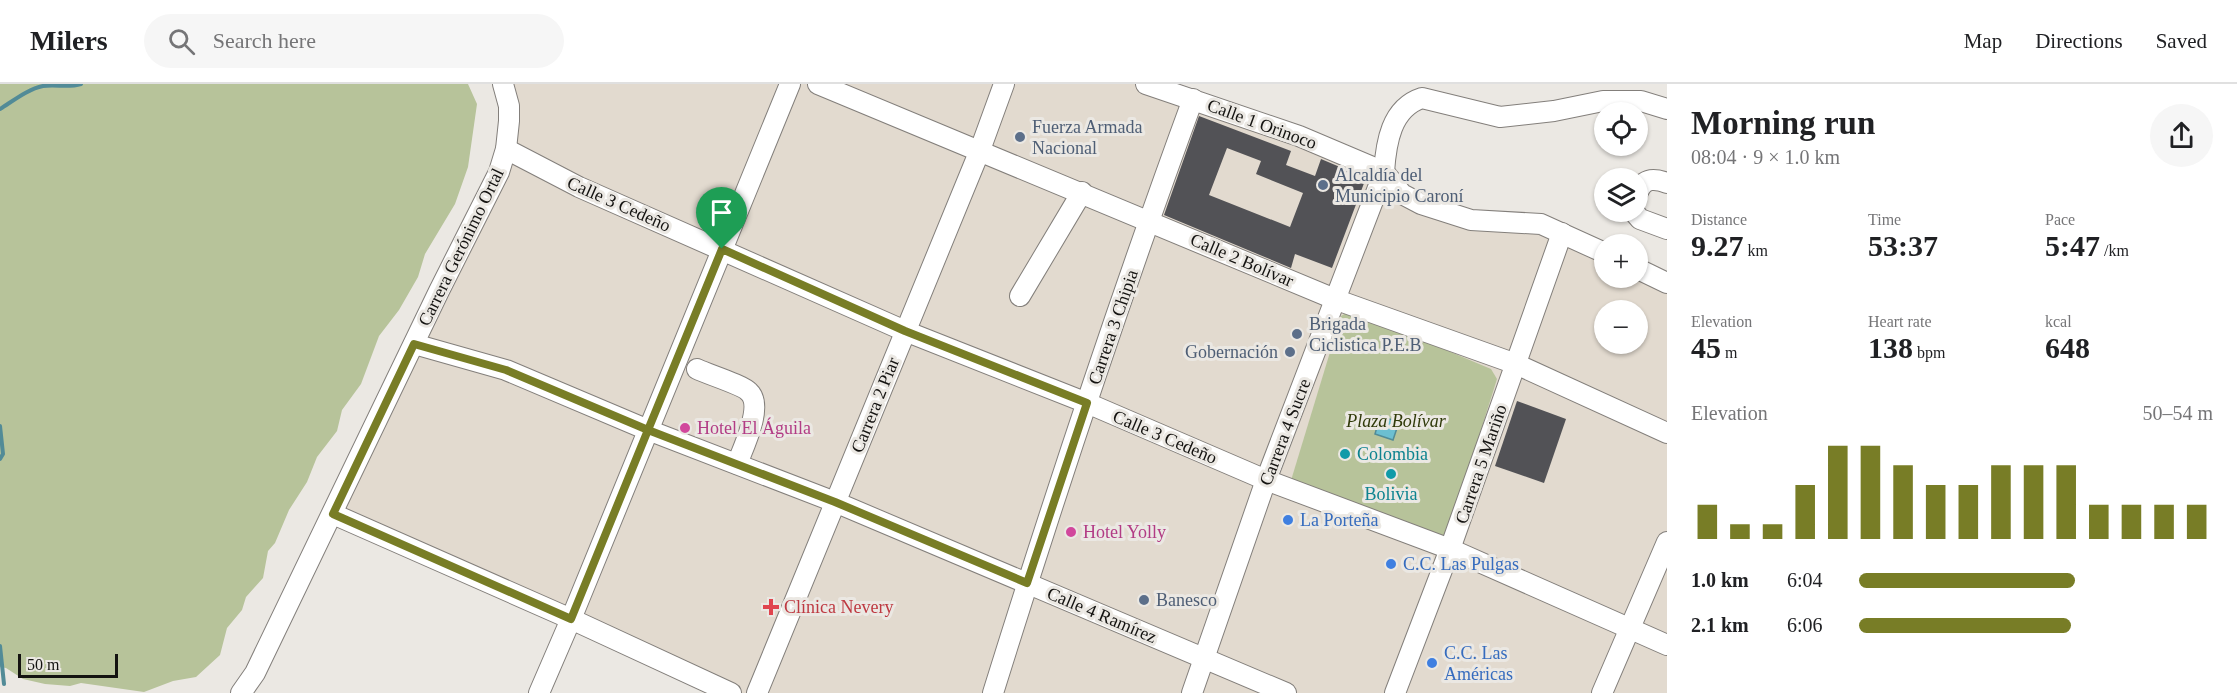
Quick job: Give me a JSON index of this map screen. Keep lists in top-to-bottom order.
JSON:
{
  "streets": {
    "street": [
      "Calle 1 Orinoco",
      "Calle 3 Cedeño",
      "Carrera Gerónimo Ortal",
      "Calle 2 Bolívar",
      "Carrera 3 Chipia",
      "Carrera 2 Piar",
      "Carrera 4 Sucre",
      "Carrera 5 Mariño",
      "Calle 4 Ramírez"
    ]
  },
  "crossings": [
    ["Calle 1 Orinoco", "Carrera 3 Chipia"],
    ["Calle 1 Orinoco", "Carrera 4 Sucre"],
    ["Calle 1 Orinoco", "Carrera 5 Mariño"],
    ["Calle 3 Cedeño", "Carrera Gerónimo Ortal"],
    ["Calle 3 Cedeño", "Carrera 3 Chipia"],
    ["Calle 3 Cedeño", "Carrera 2 Piar"],
    ["Calle 3 Cedeño", "Carrera 4 Sucre"],
    ["Calle 3 Cedeño", "Carrera 5 Mariño"],
    ["Carrera Gerónimo Ortal", "Calle 4 Ramírez"],
    ["Calle 2 Bolívar", "Carrera 3 Chipia"],
    ["Calle 2 Bolívar", "Carrera 2 Piar"],
    ["Calle 2 Bolívar", "Carrera 4 Sucre"],
    ["Calle 2 Bolívar", "Carrera 5 Mariño"],
    ["Carrera 3 Chipia", "Calle 4 Ramírez"],
    ["Carrera 2 Piar", "Calle 4 Ramírez"],
    ["Carrera 4 Sucre", "Calle 4 Ramírez"]
  ],
  "parks": ["Plaza Bolívar"],
  "places": {
    "other": [
      "Fuerza Armada Nacional",
      "Alcaldía del Municipio Caroní",
      "Brigada Ciclistica P.E.B",
      "Gobernación",
      "Hotel El Águila",
      "Colombia",
      "Bolivia",
      "La Porteña",
      "Hotel Yolly",
      "C.C. Las Pulgas",
      "Banesco",
      "C.C. Las Américas"
    ],
    "health": ["Clínica Nevery"]
  },
  "scale_bar": "50 m",
  "page": {
    "header": "Milers",
    "search": "Search here",
    "nav": ["Map", "Directions", "Saved"],
    "heading": ["Morning run", "08:04 · 9 × 1.0 km"],
    "map_buttons": ["+", "−"],
    "stats": [
      ["Distance", "9.27 km"],
      ["Time", "53:37"],
      ["Pace", "5:47 /km"],
      ["Elevation", "45 m"],
      ["Heart rate", "138 bpm"],
      ["kcal", "648"]
    ],
    "chart": ["Elevation", "50–54 m"],
    "list": [
      {
        "name": "1.0 km",
        "note": "6:04"
      },
      {
        "name": "2.1 km",
        "note": "6:06"
      }
    ],
    "scale": "50 m"
  }
}
